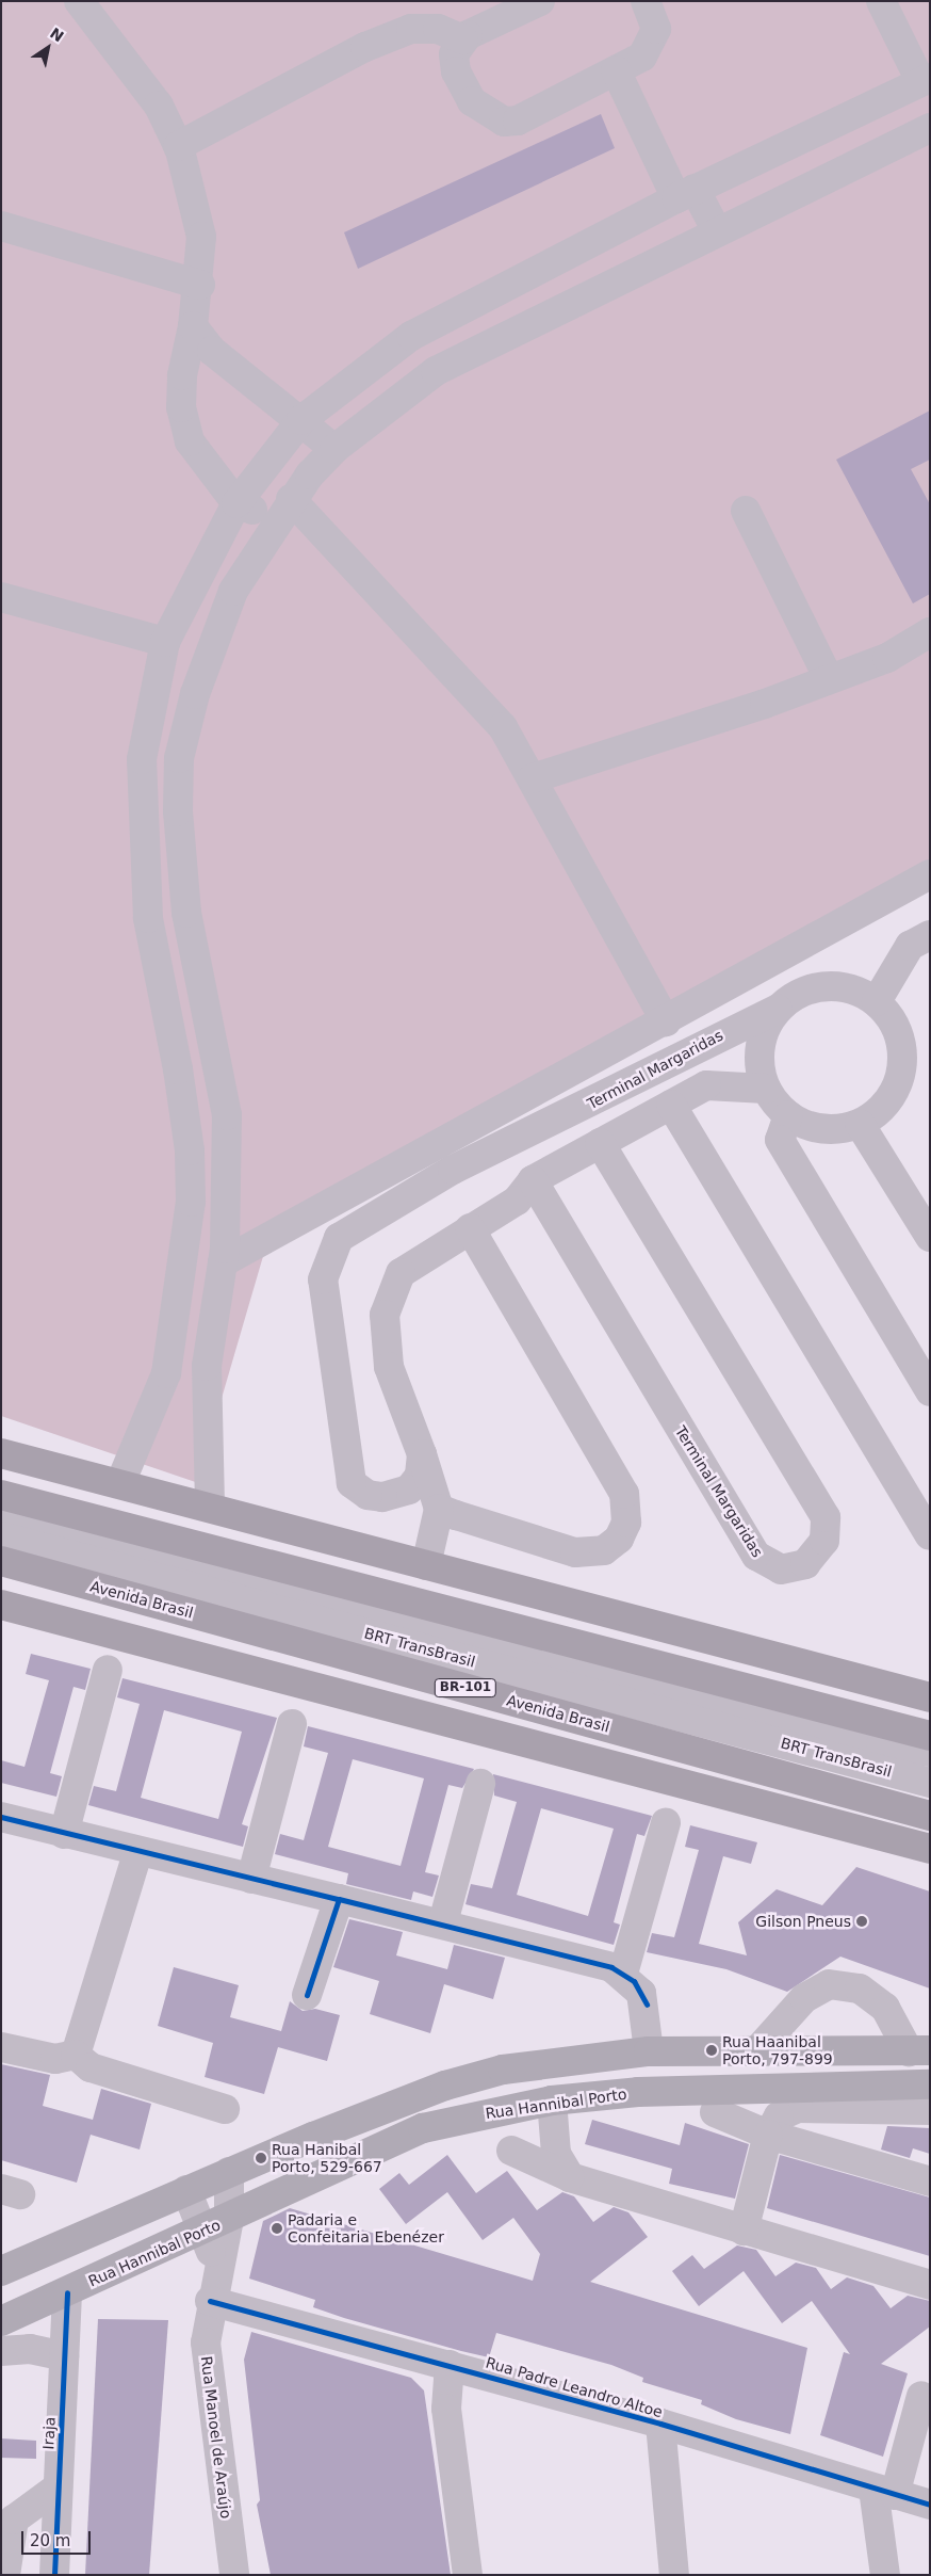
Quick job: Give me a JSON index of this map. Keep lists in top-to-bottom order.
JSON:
{
  "streets": {
    "highway": ["Avenida Brasil", "BR-101"],
    "main road": ["Rua Hannibal Porto"],
    "street": [
      "Terminal Margaridas",
      "BRT TransBrasil",
      "Rua Padre Leandro Altoe",
      "Iraja",
      "Rua Manoel de Araújo"
    ]
  },
  "crossings": [
    ["Rua Hannibal Porto", "Iraja"],
    ["Rua Hannibal Porto", "Rua Manoel de Araújo"],
    ["Rua Padre Leandro Altoe", "Rua Manoel de Araújo"]
  ],
  "places": [
    "Gilson Pneus",
    "Rua Haanibal Porto, 797-899",
    "Rua Hanibal Porto, 529-667",
    "Padaria e Confeitaria Ebenézer"
  ],
  "scale_bar": "20 m",
  "north": "top right"
}
